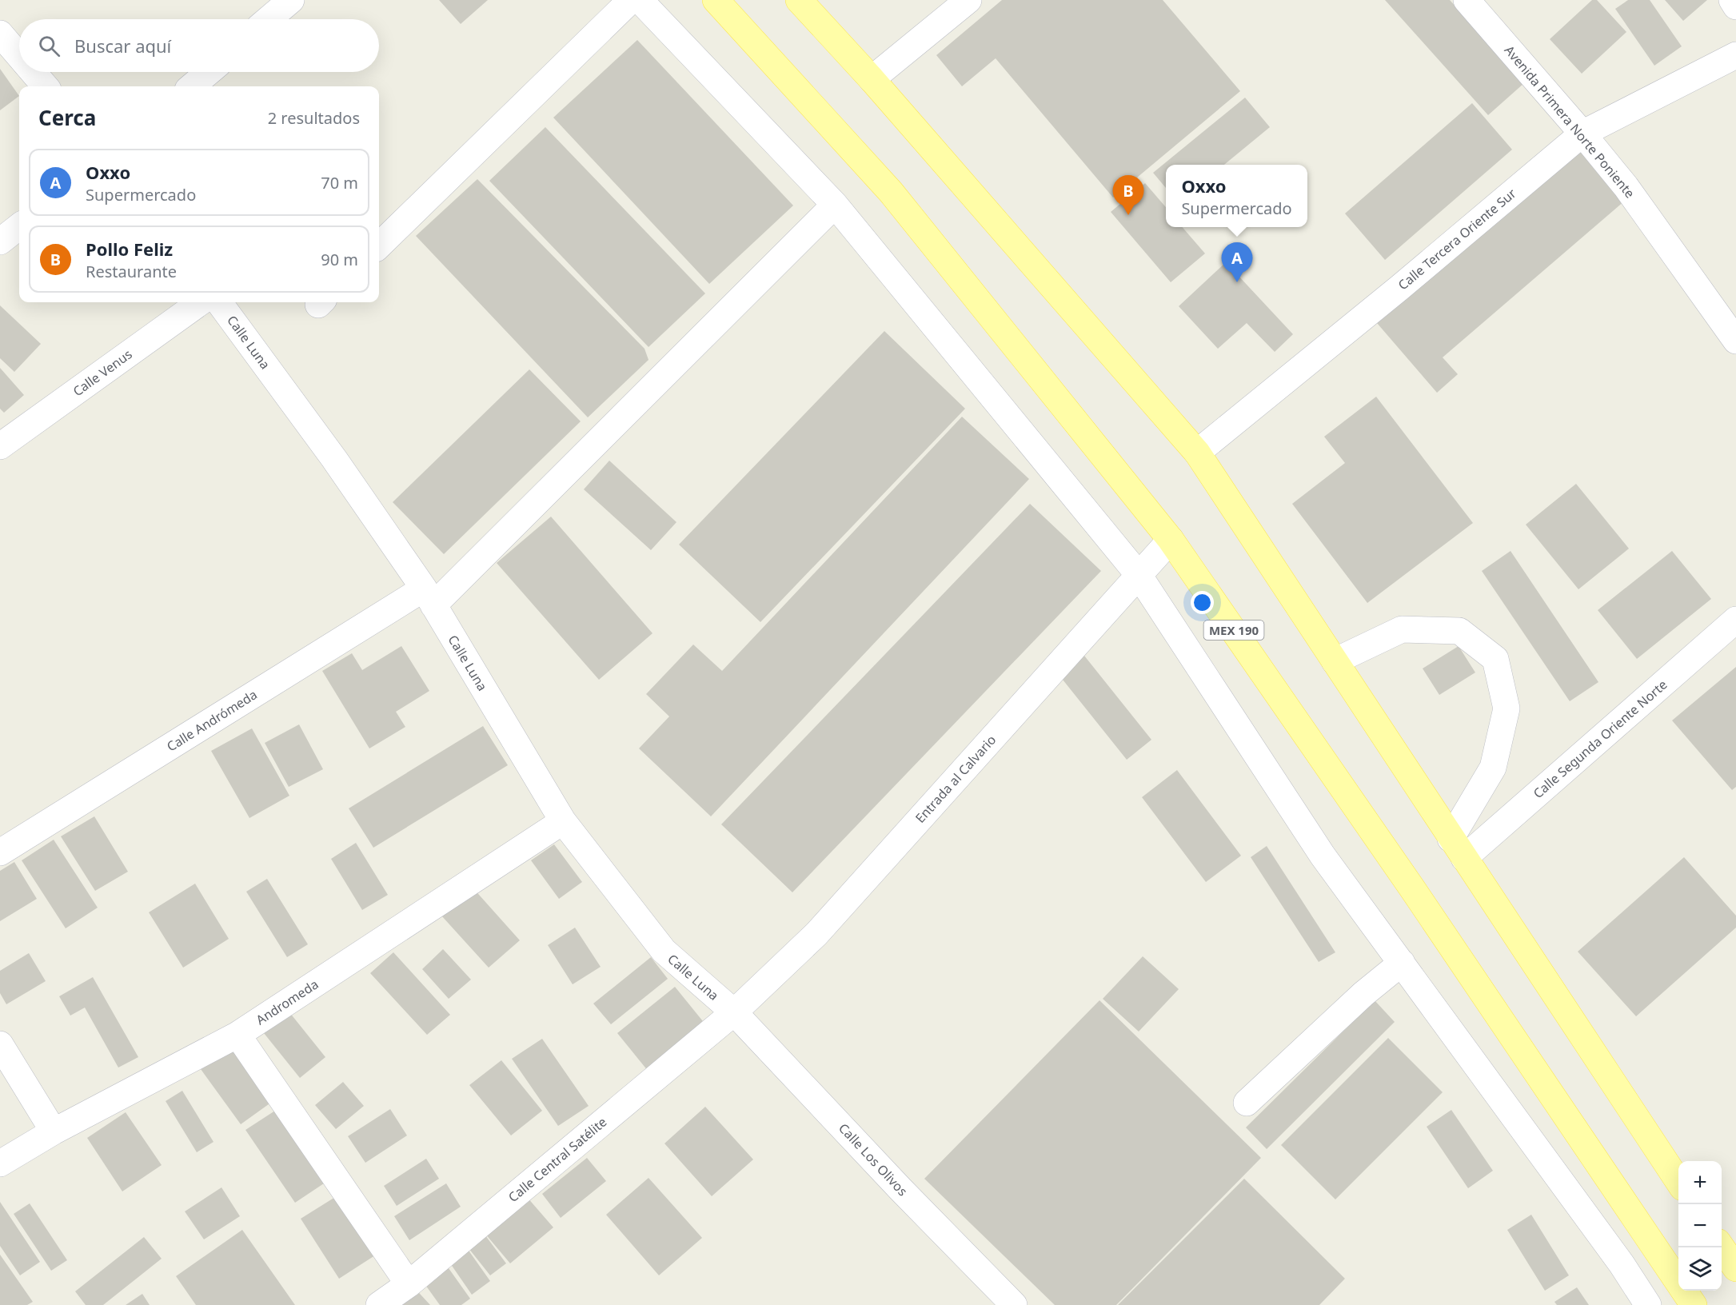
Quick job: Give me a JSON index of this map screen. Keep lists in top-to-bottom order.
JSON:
{
  "streets": {
    "main road": ["MEX 190"],
    "street": [
      "Avenida Primera Norte Poniente",
      "Calle Tercera Oriente Sur",
      "Calle Luna",
      "Calle Venus",
      "Calle Andrómeda",
      "Calle Segunda Oriente Norte",
      "Entrada al Calvario",
      "Andromeda",
      "Calle Central Satélite",
      "Calle Los Olivos"
    ]
  },
  "crossings": [
    ["Avenida Primera Norte Poniente", "Calle Tercera Oriente Sur"],
    ["Calle Luna", "Calle Andrómeda"],
    ["Calle Luna", "Entrada al Calvario"],
    ["Calle Luna", "Andromeda"],
    ["Calle Luna", "Calle Central Satélite"],
    ["Calle Luna", "Calle Los Olivos"],
    ["MEX 190", "Entrada al Calvario"],
    ["Entrada al Calvario", "Calle Central Satélite"],
    ["Entrada al Calvario", "Calle Los Olivos"],
    ["Calle Central Satélite", "Calle Los Olivos"]
  ],
  "page": {
    "search": "Buscar aquí",
    "heading": ["Cerca", "2 resultados"],
    "list": [
      {
        "mark": "A",
        "name": "Oxxo",
        "note": "Supermercado",
        "value": "70 m"
      },
      {
        "mark": "B",
        "name": "Pollo Feliz",
        "note": "Restaurante",
        "value": "90 m"
      }
    ],
    "popup": ["Oxxo", "Supermercado"],
    "pins": ["B", "A"],
    "map_buttons": ["+", "−"]
  }
}
